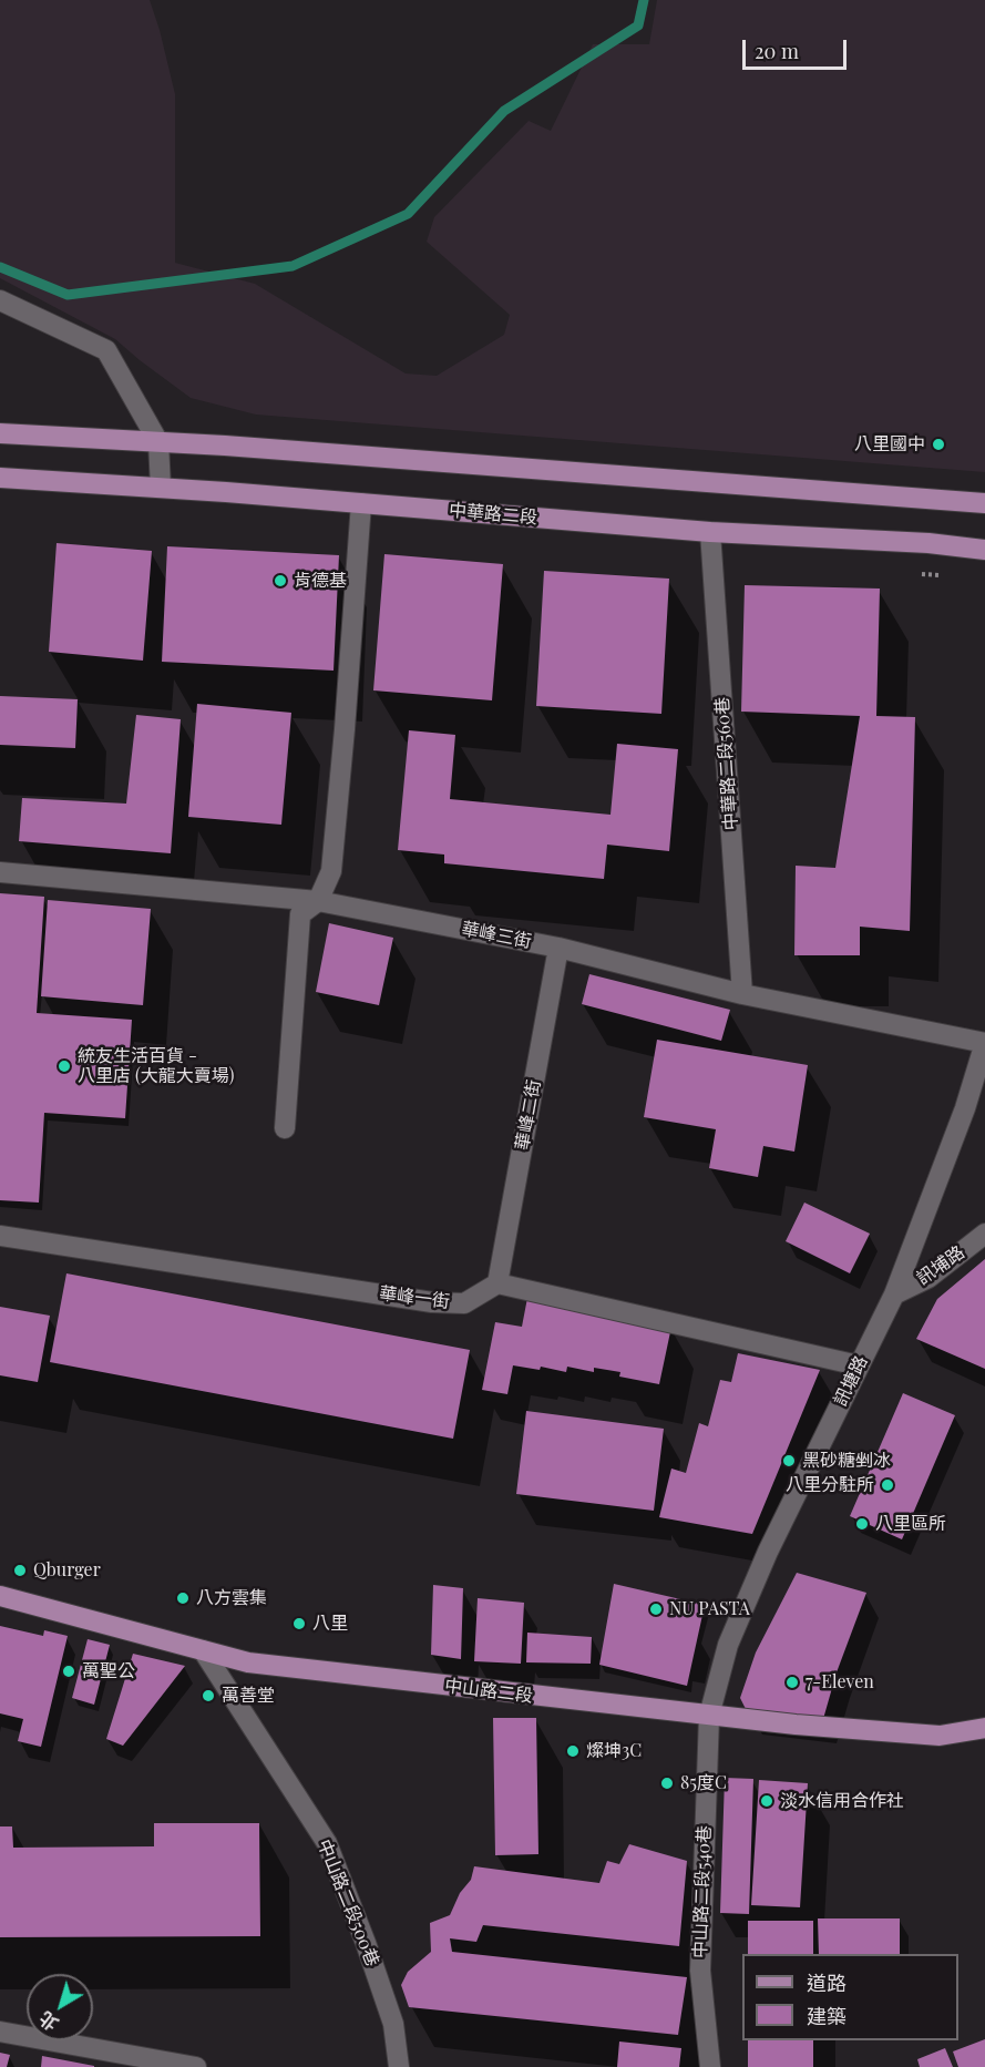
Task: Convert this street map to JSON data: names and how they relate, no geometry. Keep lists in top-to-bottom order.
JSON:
{
  "streets": {
    "main road": ["中華路二段", "中山路二段"],
    "street": [
      "中華路二段560巷",
      "華峰三街",
      "華峰二街",
      "訊埔路",
      "華峰一街",
      "訊塘路",
      "中山路二段540巷",
      "中山路二段500巷"
    ]
  },
  "crossings": [
    ["中華路二段", "中華路二段560巷"],
    ["中華路二段560巷", "華峰三街"],
    ["華峰三街", "華峰二街"],
    ["華峰三街", "訊塘路"],
    ["華峰二街", "華峰一街"],
    ["訊埔路", "訊塘路"],
    ["訊塘路", "中山路二段"],
    ["訊塘路", "中山路二段540巷"],
    ["中山路二段", "中山路二段540巷"],
    ["中山路二段", "中山路二段500巷"]
  ],
  "places": [
    "八里國中",
    "肯德基",
    "統友生活百貨 - 八里店 (大龍大賣場)",
    "黑砂糖剉冰",
    "八里分駐所",
    "八里區所",
    "Qburger",
    "八方雲集",
    "NU PASTA",
    "八里",
    "萬聖公",
    "7-Eleven",
    "萬善堂",
    "燦坤3C",
    "85度C",
    "淡水信用合作社"
  ],
  "legend": ["道路", "建築"],
  "scale_bar": "20 m",
  "north": "bottom left"
}
